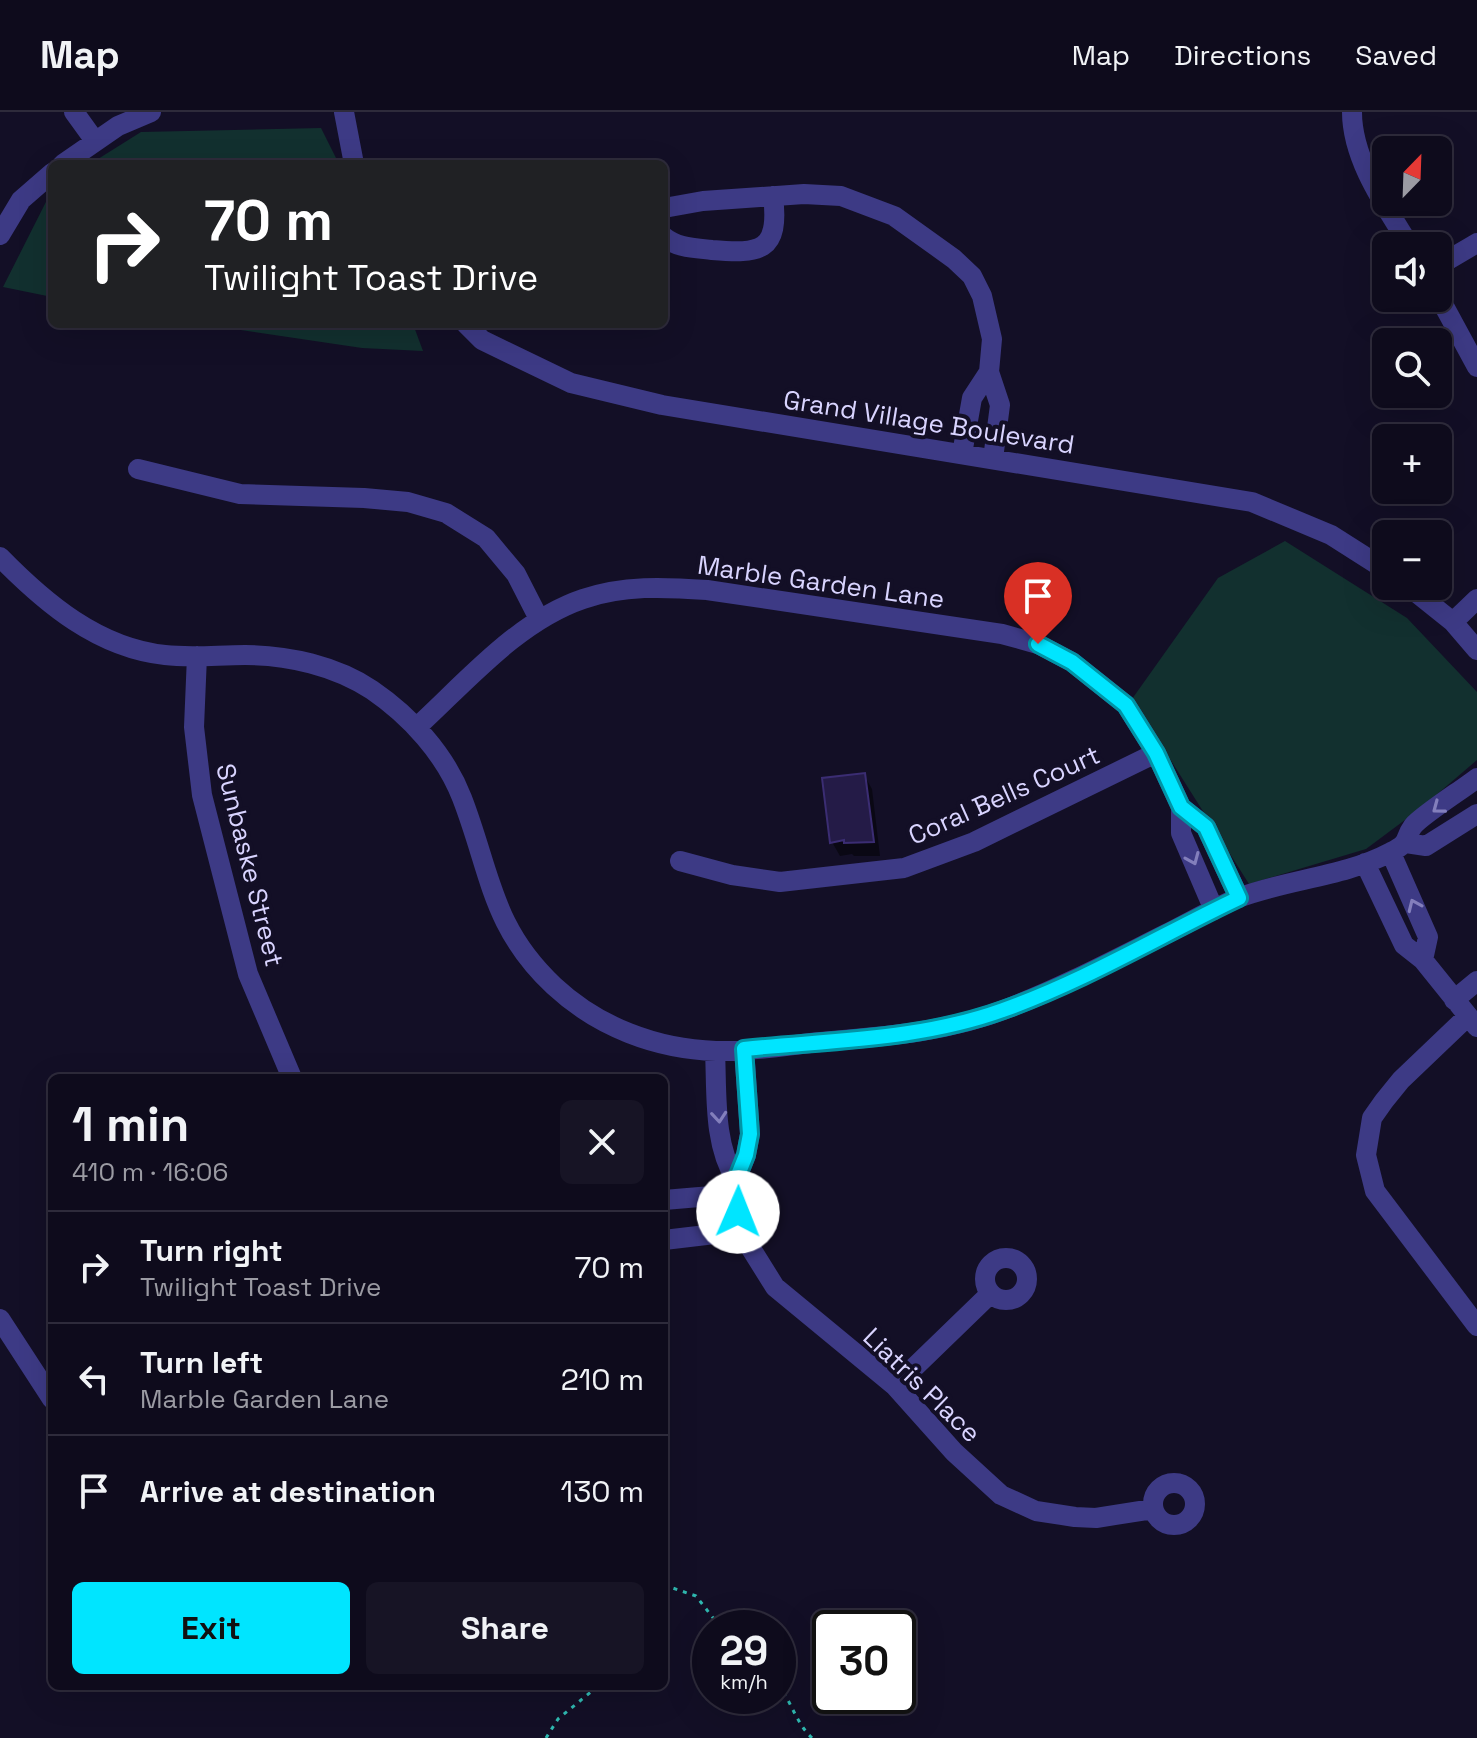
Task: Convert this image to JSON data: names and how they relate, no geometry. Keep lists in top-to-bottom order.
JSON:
{
  "streets": {
    "street": [
      "Grand Village Boulevard",
      "Marble Garden Lane",
      "Coral Bells Court",
      "Sunbaske Street",
      "Liatris Place"
    ]
  },
  "crossings": [
    ["Marble Garden Lane", "Coral Bells Court"]
  ],
  "north": "top right",
  "page": {
    "header": "Map",
    "nav": ["Map", "Directions", "Saved"],
    "map_buttons": ["+", "−"],
    "turn": ["70 m", "Twilight Toast Drive"],
    "heading": ["1 min", "410 m · 16:06"],
    "list": [
      {
        "name": "Turn right",
        "note": "Twilight Toast Drive",
        "value": "70 m"
      },
      {
        "name": "Turn left",
        "note": "Marble Garden Lane",
        "value": "210 m"
      },
      {
        "name": "Arrive at destination",
        "value": "130 m"
      }
    ],
    "buttons": ["Exit", "Share"],
    "speed": "29 km/h",
    "limit": "30"
  }
}
